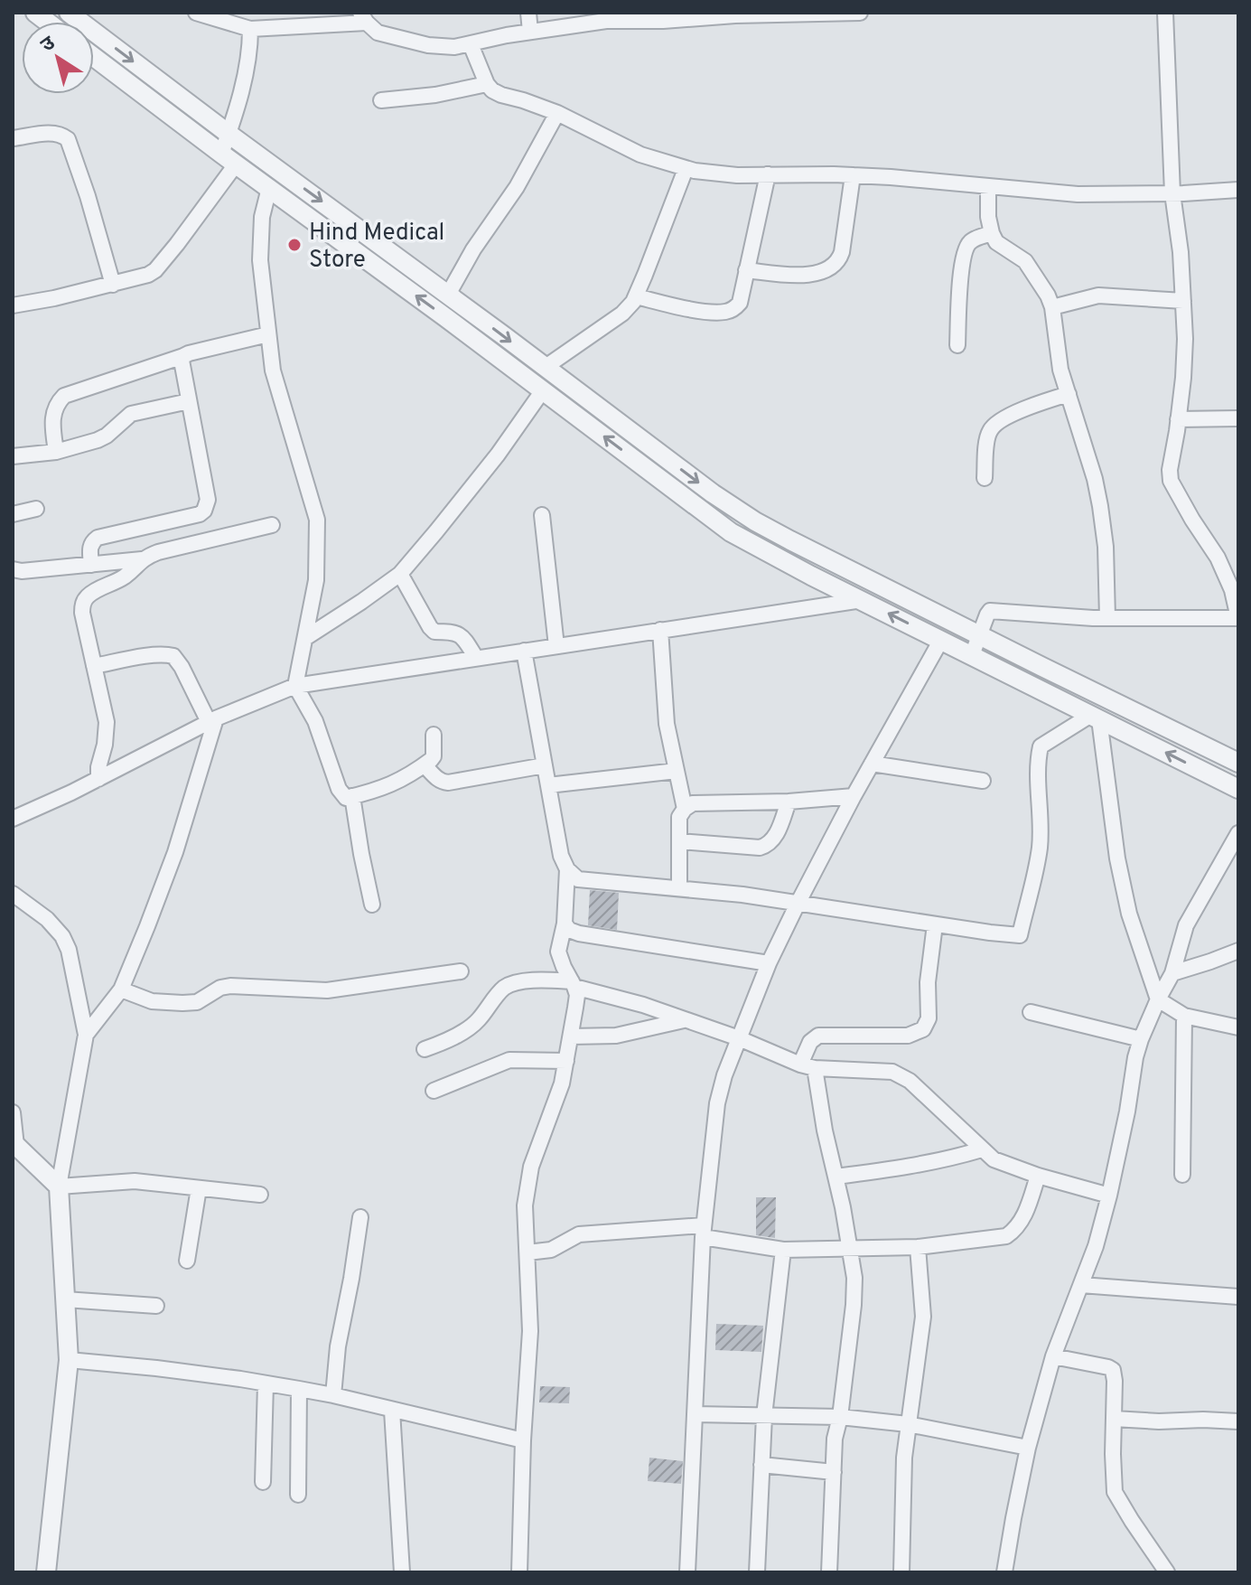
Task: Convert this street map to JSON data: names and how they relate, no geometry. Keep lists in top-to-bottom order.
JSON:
{
  "places": ["Hind Medical Store"],
  "north": "top left"
}
